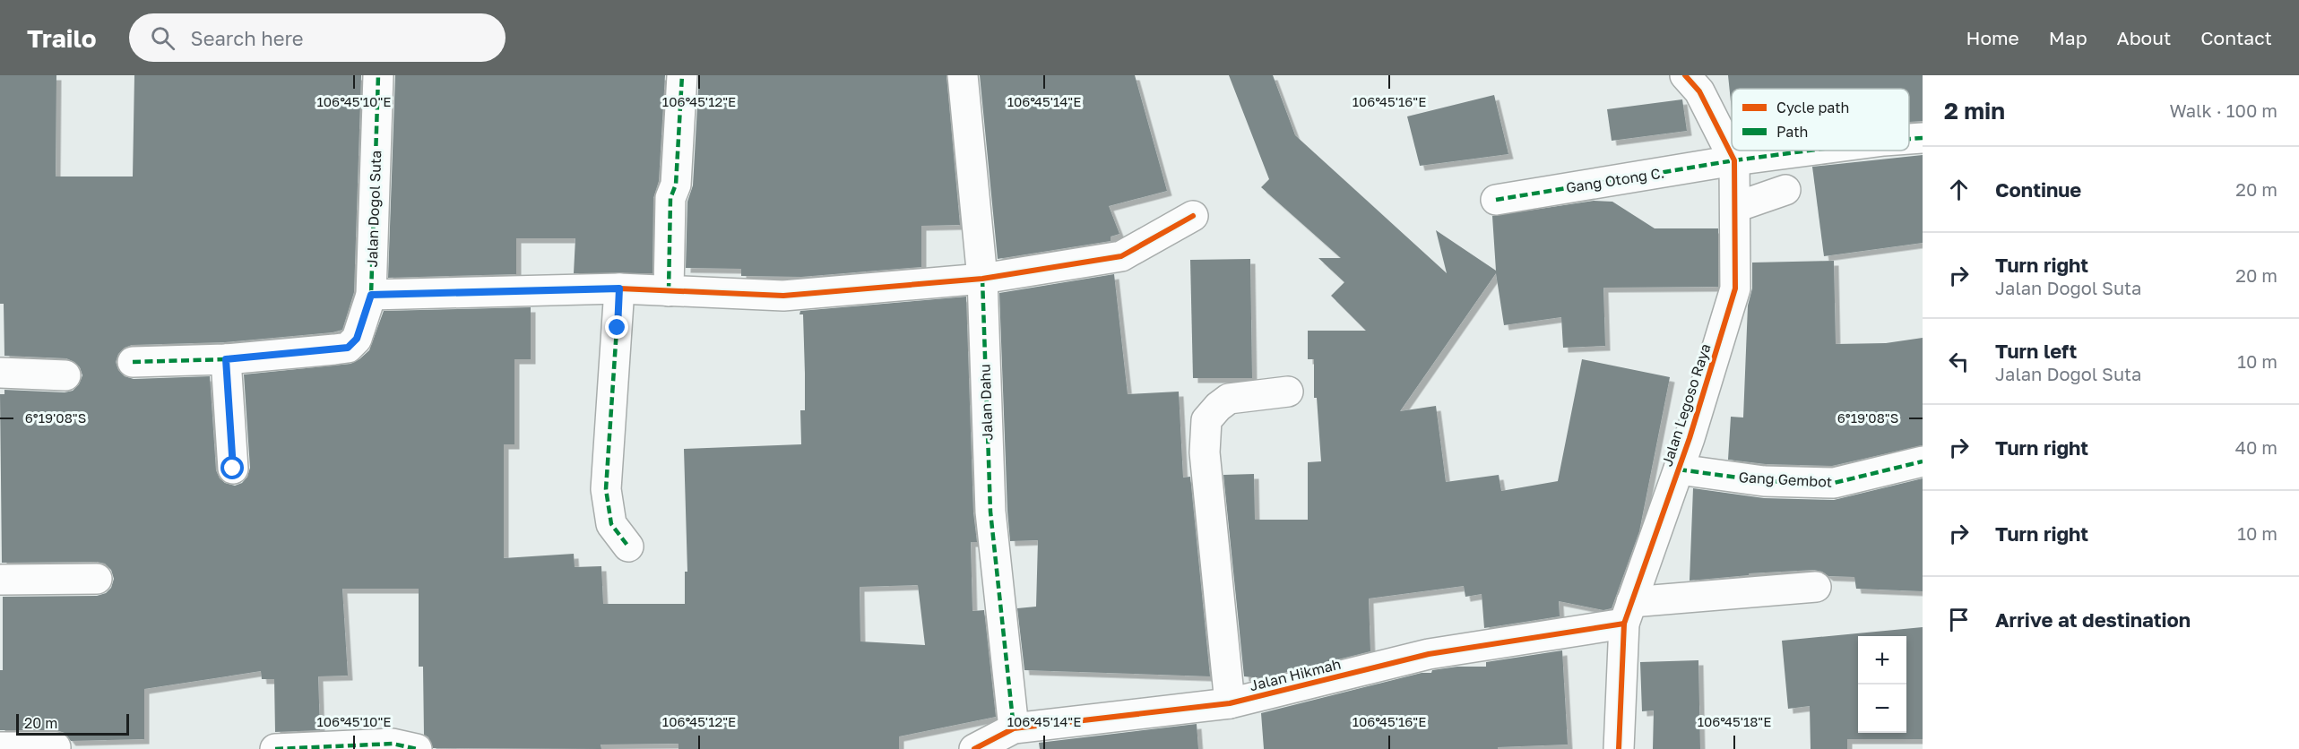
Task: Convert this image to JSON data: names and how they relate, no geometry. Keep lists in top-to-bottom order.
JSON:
{
  "streets": {
    "street": [
      "Gang Otong C.",
      "Jalan Dogol Suta",
      "Jalan Dahu",
      "Jalan Legoso Raya",
      "Gang Gembot",
      "Jalan Hikmah"
    ]
  },
  "crossings": [
    ["Gang Otong C.", "Jalan Legoso Raya"],
    ["Jalan Dahu", "Jalan Hikmah"],
    ["Jalan Legoso Raya", "Gang Gembot"],
    ["Jalan Legoso Raya", "Jalan Hikmah"]
  ],
  "legend": ["Cycle path", "Path"],
  "scale_bar": "20 m",
  "page": {
    "header": "Trailo",
    "search": "Search here",
    "nav": [
      "Home",
      "Map",
      "About",
      "Contact"
    ],
    "heading": ["2 min", "Walk · 100 m"],
    "list": [
      ["Continue", "20 m"],
      ["Turn right", "Jalan Dogol Suta", "20 m"],
      ["Turn left", "Jalan Dogol Suta", "10 m"],
      ["Turn right", "40 m"],
      ["Turn right", "10 m"],
      "Arrive at destination"
    ],
    "map_buttons": ["+", "−"],
    "scale": "20 m"
  },
  "coordinates": [
    "106°45'10\"E",
    "106°45'12\"E",
    "106°45'14\"E",
    "106°45'16\"E",
    "6°19'08\"S",
    "106°45'18\"E"
  ]
}
